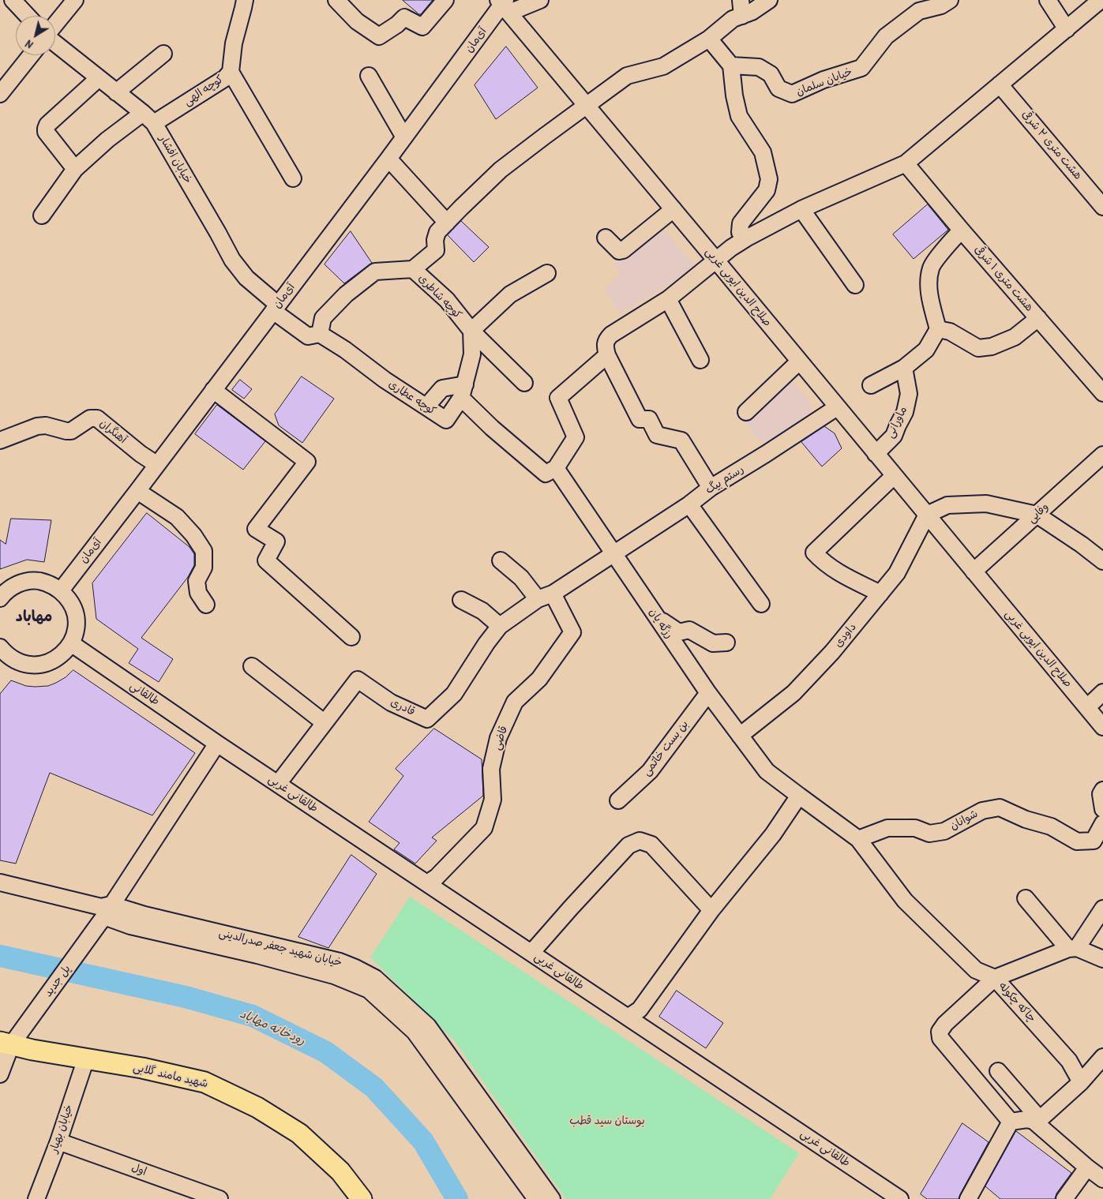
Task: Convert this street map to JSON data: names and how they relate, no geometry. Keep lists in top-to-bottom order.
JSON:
{
  "streets": {
    "main road": ["شهید مامند گلابی"],
    "street": [
      "آی‌مان",
      "خیابان سلمان",
      "کوچه الهی",
      "هشت متری ۲ شرقی",
      "خیابان افشار",
      "هشت متری ۱ شرقی",
      "صلاح الدین ایوبی غریی",
      "کوچه شاطری",
      "کوچه عطاری",
      "ماورانی",
      "آهنگران",
      "رستم بیگ",
      "وفایی",
      "رزگه یان",
      "داودی",
      "صلاح الدین ایوبی غربی",
      "طالقانی",
      "قادری",
      "قاضی",
      "بن بست خاتمی",
      "طالقانی غربی",
      "شوانان",
      "خیابان شهید جعفر صدرالدینی",
      "پل جدید",
      "چاکه چکوله",
      "خیابان بهیار",
      "اول"
    ]
  },
  "crossings": [
    ["آی‌مان", "خیابان افشار"],
    ["آی‌مان", "صلاح الدین ایوبی غریی"],
    ["آی‌مان", "کوچه عطاری"],
    ["آی‌مان", "آهنگران"],
    ["کوچه الهی", "خیابان افشار"],
    ["خیابان افشار", "کوچه عطاری"],
    ["صلاح الدین ایوبی غریی", "ماورانی"],
    ["صلاح الدین ایوبی غریی", "رستم بیگ"],
    ["صلاح الدین ایوبی غریی", "وفایی"],
    ["صلاح الدین ایوبی غریی", "داودی"],
    ["صلاح الدین ایوبی غریی", "صلاح الدین ایوبی غربی"],
    ["کوچه شاطری", "کوچه عطاری"],
    ["رستم بیگ", "رزگه یان"],
    ["رستم بیگ", "قادری"],
    ["رستم بیگ", "قاضی"],
    ["وفایی", "صلاح الدین ایوبی غربی"],
    ["رزگه یان", "داودی"],
    ["رزگه یان", "بن بست خاتمی"],
    ["رزگه یان", "شوانان"],
    ["رزگه یان", "چاکه چکوله"],
    ["طالقانی", "طالقانی غربی"],
    ["طالقانی", "پل جدید"],
    ["قادری", "قاضی"],
    ["قادری", "طالقانی غربی"],
    ["قاضی", "طالقانی غربی"],
    ["طالقانی غربی", "پل جدید"],
    ["خیابان شهید جعفر صدرالدینی", "پل جدید"],
    ["پل جدید", "شهید مامند گلابی"],
    ["شهید مامند گلابی", "خیابان بهیار"],
    ["خیابان بهیار", "اول"]
  ],
  "districts": ["مهاباد"],
  "water": ["رودخانه مهاباد"],
  "parks": ["بوستان سید قطب"],
  "north": "bottom left"
}
